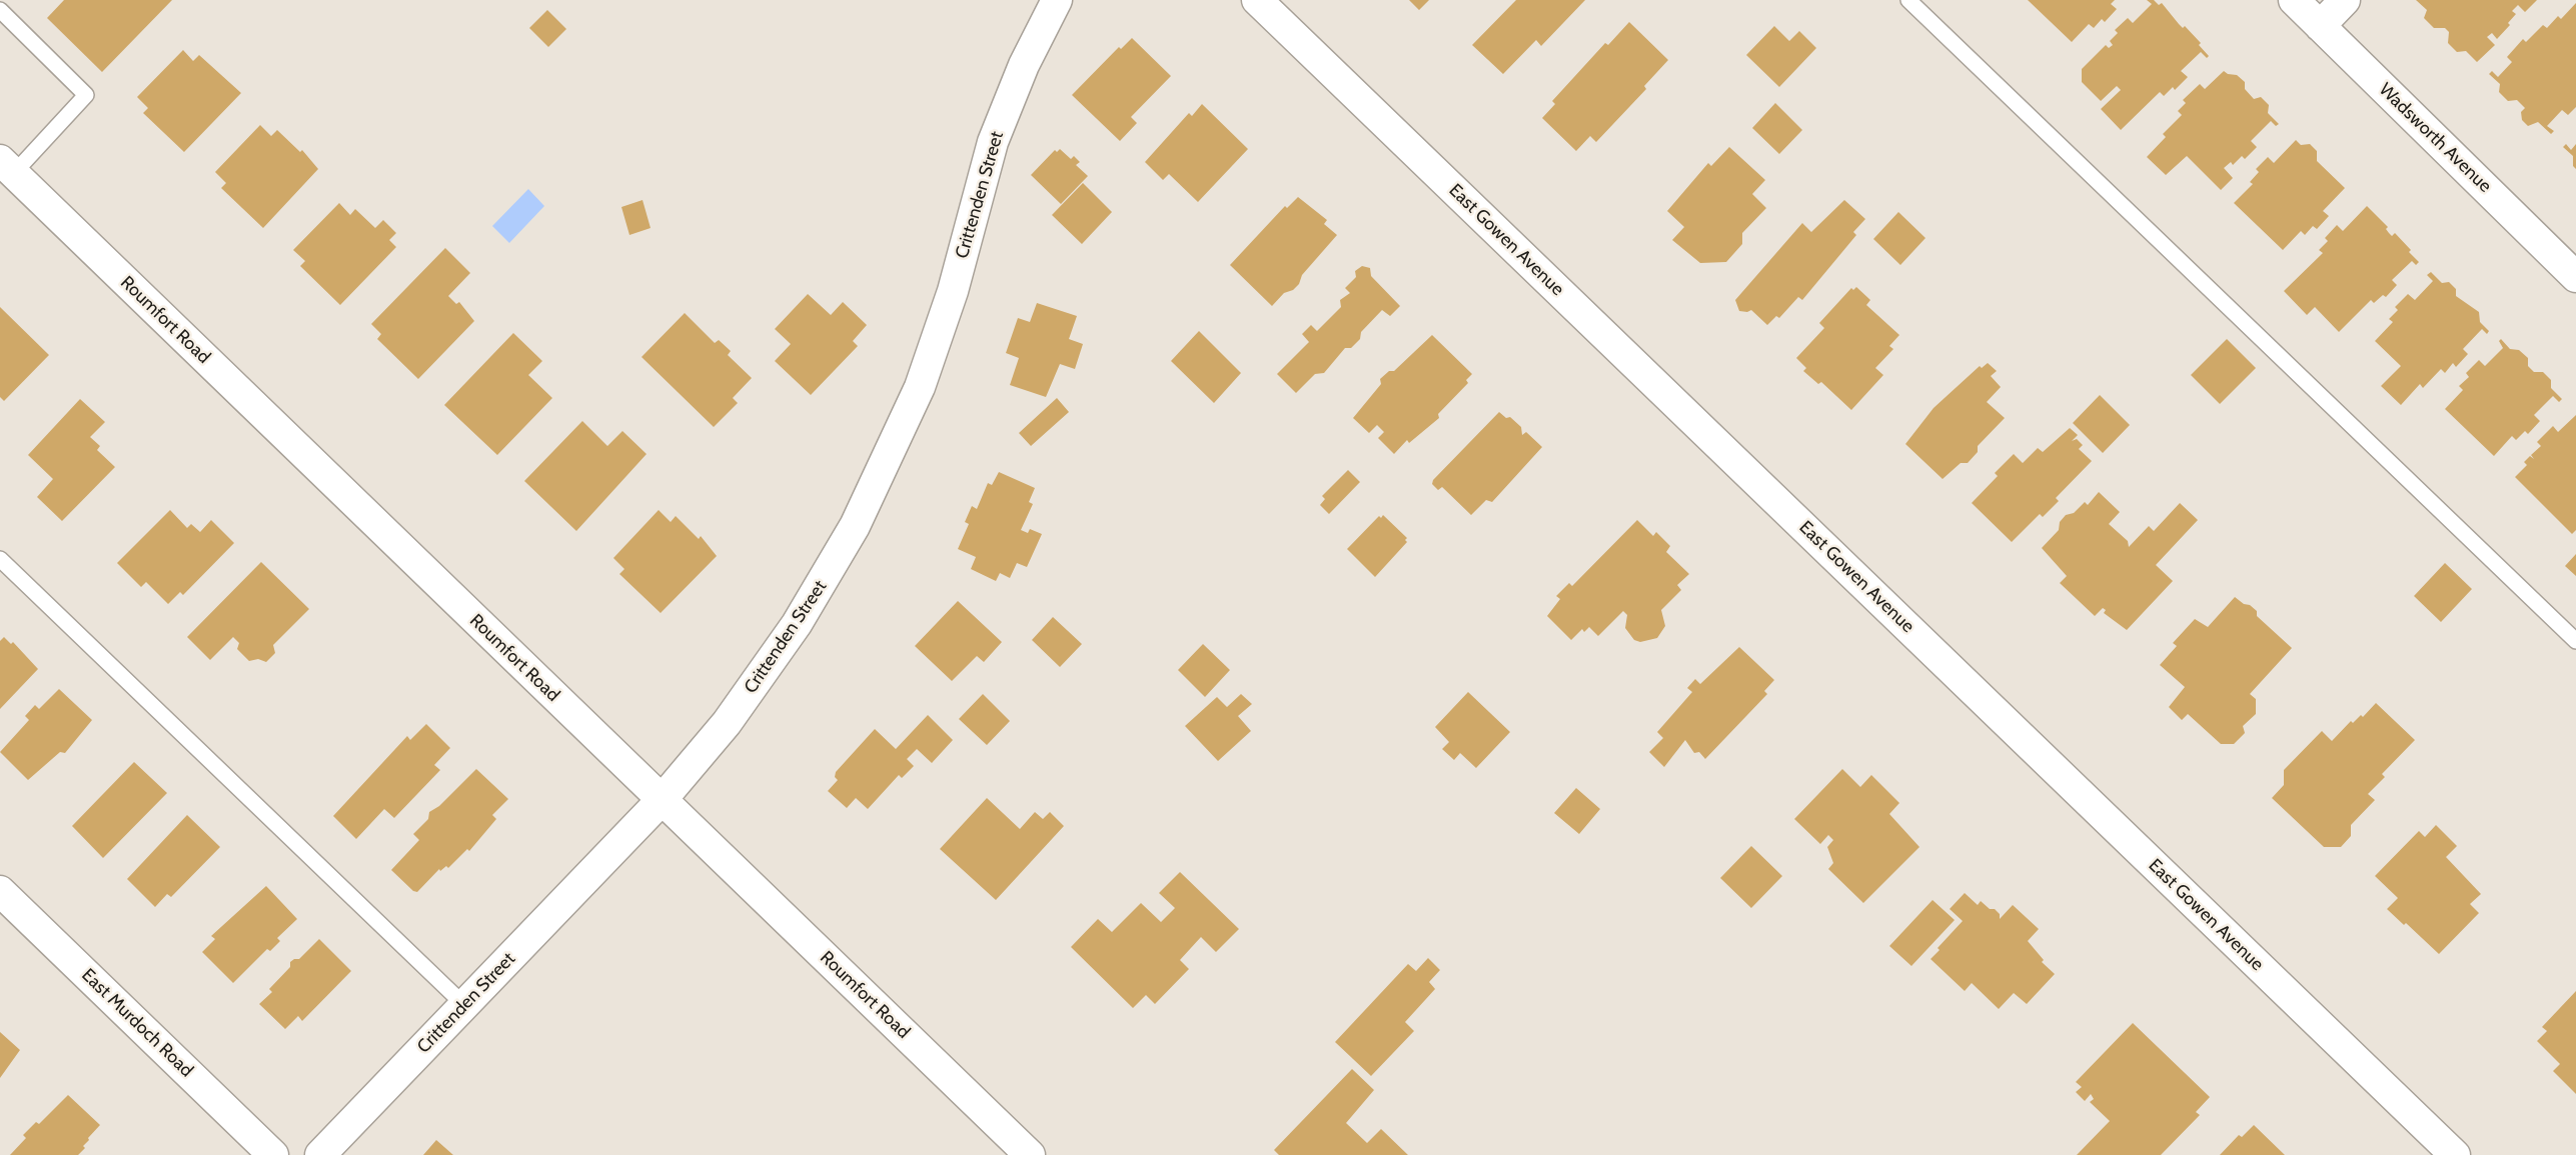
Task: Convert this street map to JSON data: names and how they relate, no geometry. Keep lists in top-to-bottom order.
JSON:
{
  "streets": {
    "street": [
      "Wadsworth Avenue",
      "Crittenden Street",
      "East Gowen Avenue",
      "Roumfort Road",
      "East Murdoch Road"
    ]
  },
  "crossings": [
    ["Crittenden Street", "Roumfort Road"]
  ]
}
